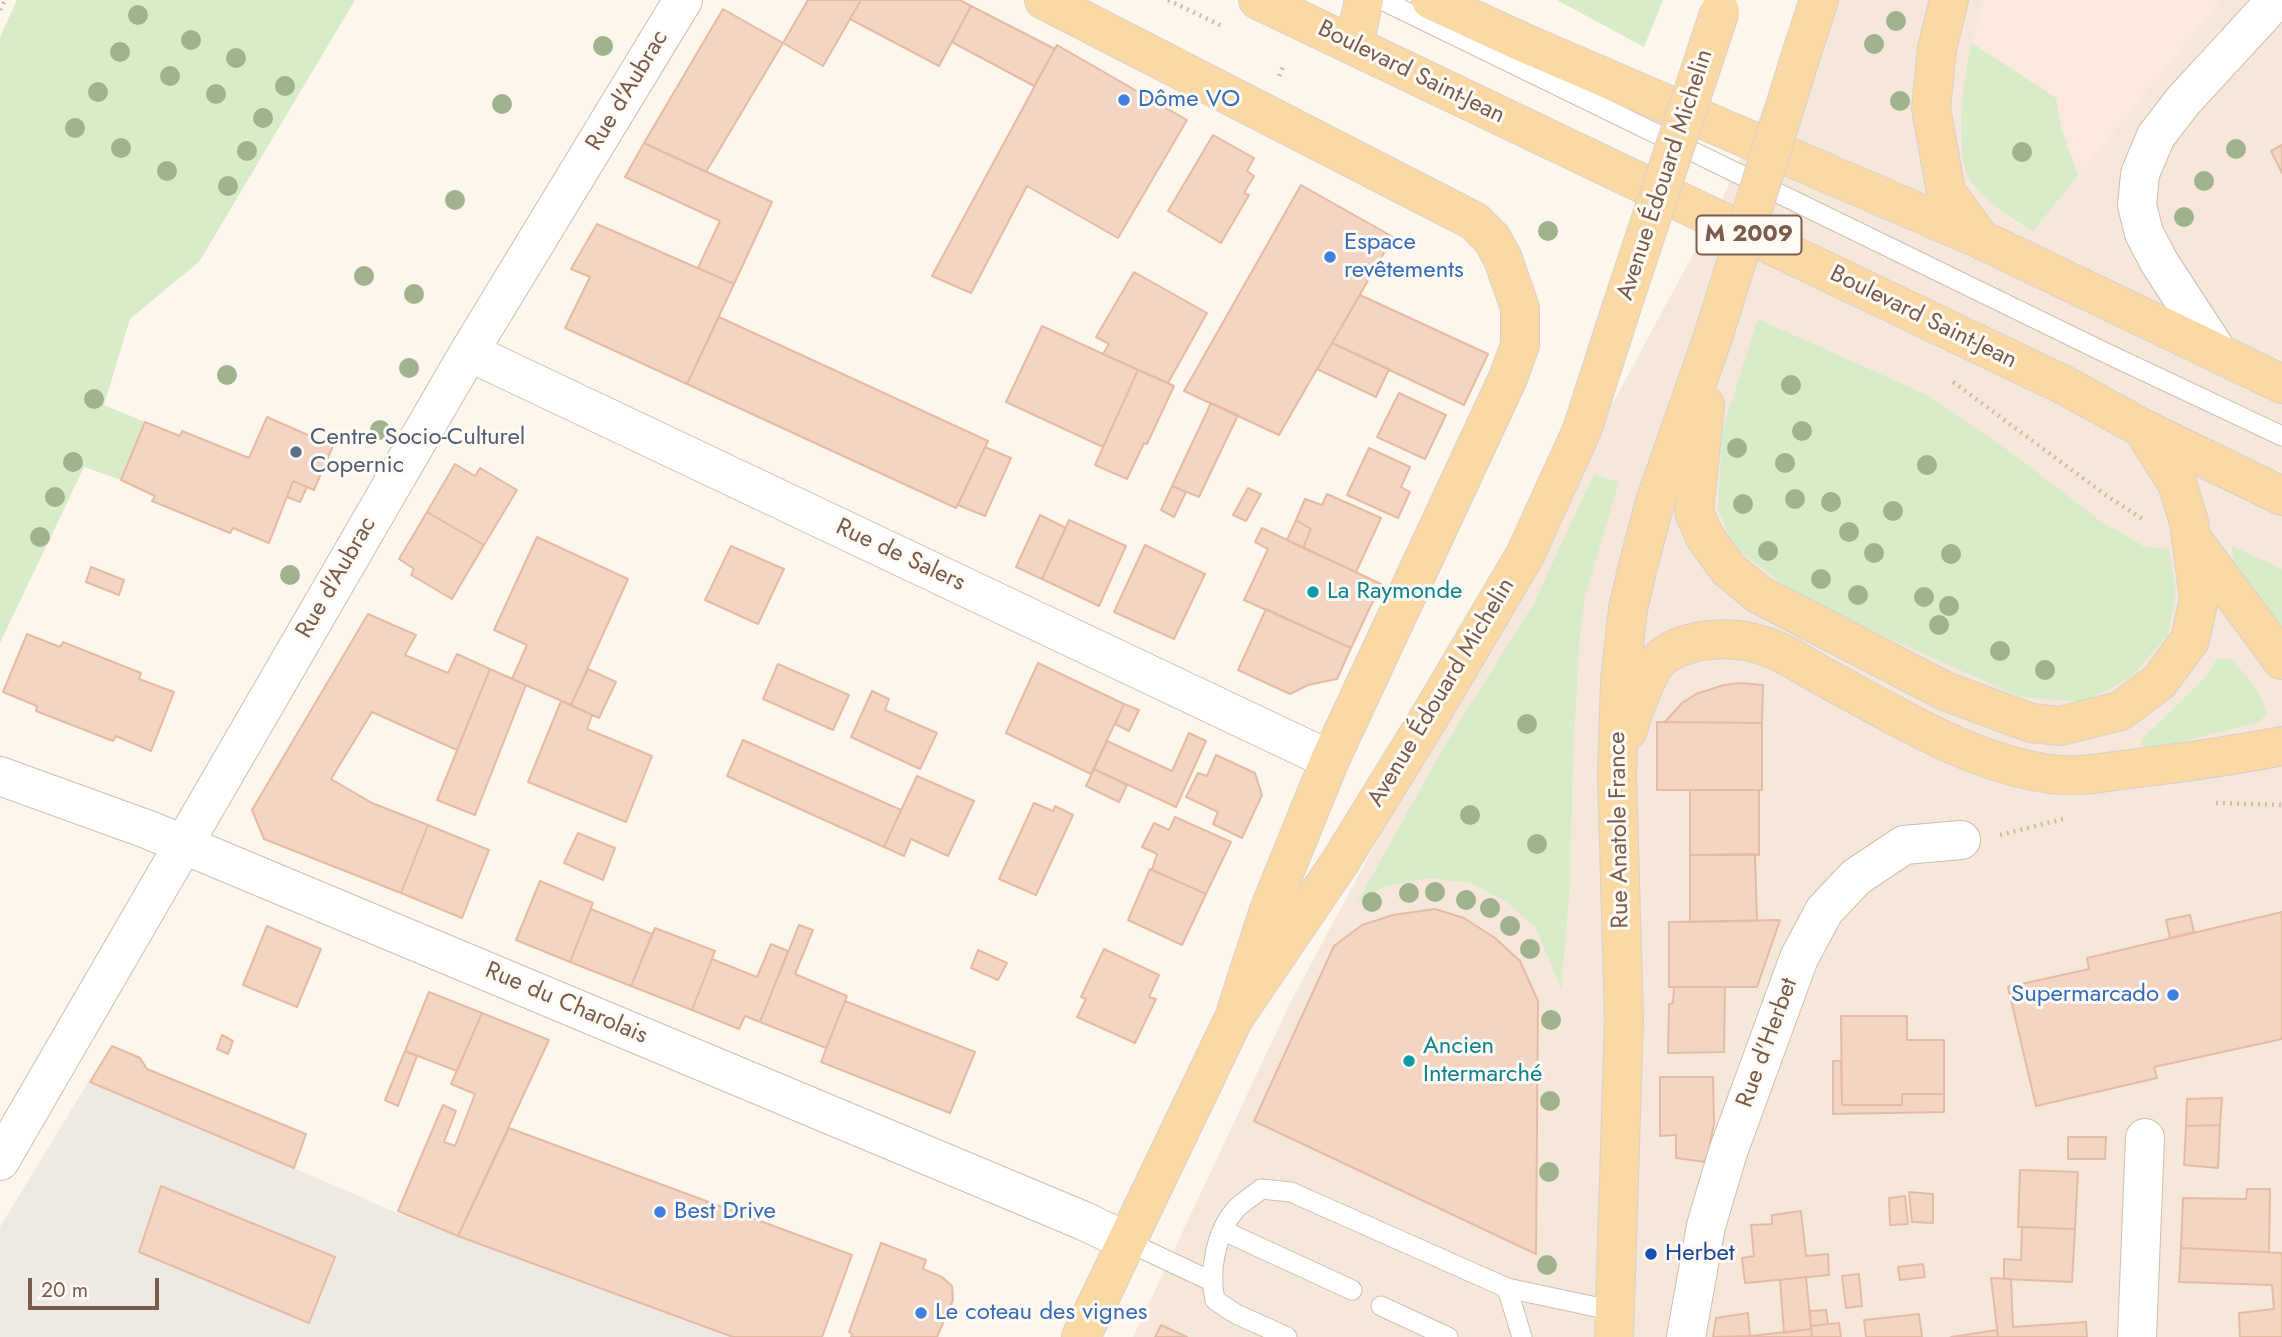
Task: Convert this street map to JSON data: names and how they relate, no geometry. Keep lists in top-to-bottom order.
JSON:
{
  "streets": {
    "main road": [
      "Boulevard Saint-Jean",
      "Avenue Édouard Michelin",
      "M 2009",
      "Rue Anatole France"
    ],
    "street": [
      "Rue d'Aubrac",
      "Rue de Salers",
      "Rue du Charolais",
      "Rue d'Herbet"
    ]
  },
  "crossings": [
    ["Rue d'Aubrac", "Rue de Salers"],
    ["Rue d'Aubrac", "Rue du Charolais"],
    ["Avenue Édouard Michelin", "Rue du Charolais"]
  ],
  "places": [
    "Dôme VO",
    "Espace revêtements",
    "Centre Socio-Culturel Copernic",
    "La Raymonde",
    "Supermarcado",
    "Ancien Intermarché",
    "Best Drive",
    "Herbet",
    "Le coteau des vignes"
  ],
  "scale_bar": "20 m"
}
